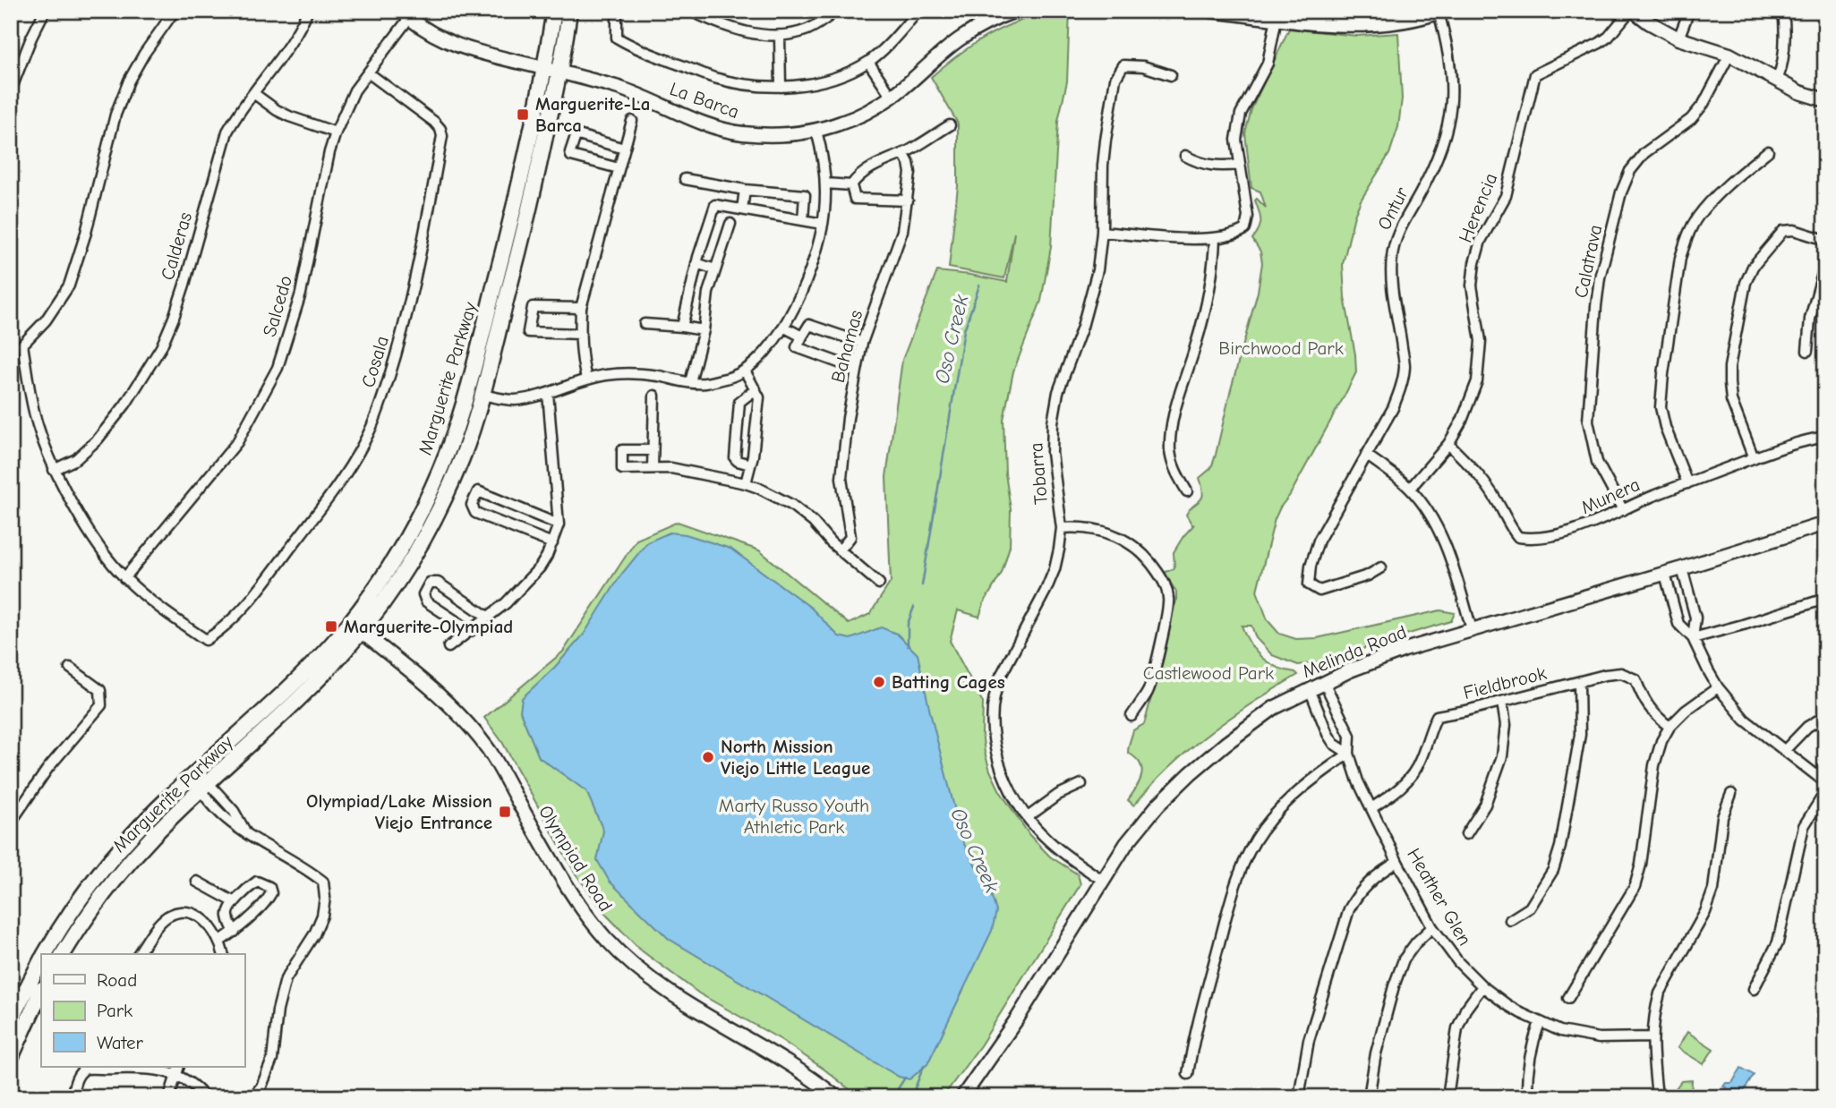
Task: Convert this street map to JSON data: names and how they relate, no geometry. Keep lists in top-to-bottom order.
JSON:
{
  "streets": {
    "main road": [
      "La Barca",
      "Marguerite Parkway",
      "Melinda Road",
      "Olympiad Road"
    ],
    "street": [
      "Herencia",
      "Ontur",
      "Calderas",
      "Calatrava",
      "Salcedo",
      "Bahamas",
      "Cosala",
      "Tobarra",
      "Munera",
      "Fieldbrook",
      "Heather Glen"
    ]
  },
  "crossings": [
    ["La Barca", "Salcedo"],
    ["La Barca", "Marguerite Parkway"],
    ["Herencia", "Munera"],
    ["Calatrava", "Munera"],
    ["Salcedo", "Cosala"],
    ["Marguerite Parkway", "Olympiad Road"],
    ["Tobarra", "Melinda Road"],
    ["Melinda Road", "Heather Glen"],
    ["Fieldbrook", "Heather Glen"]
  ],
  "water": ["Oso Creek"],
  "parks": ["Birchwood Park", "Castlewood Park", "Marty Russo Youth Athletic Park"],
  "places": {
    "transit": ["Marguerite-La Barca", "Marguerite-Olympiad", "Olympiad/Lake Mission Viejo Entrance"],
    "other": ["Batting Cages", "North Mission Viejo Little League"]
  },
  "legend": ["Road", "Park", "Water"]
}
